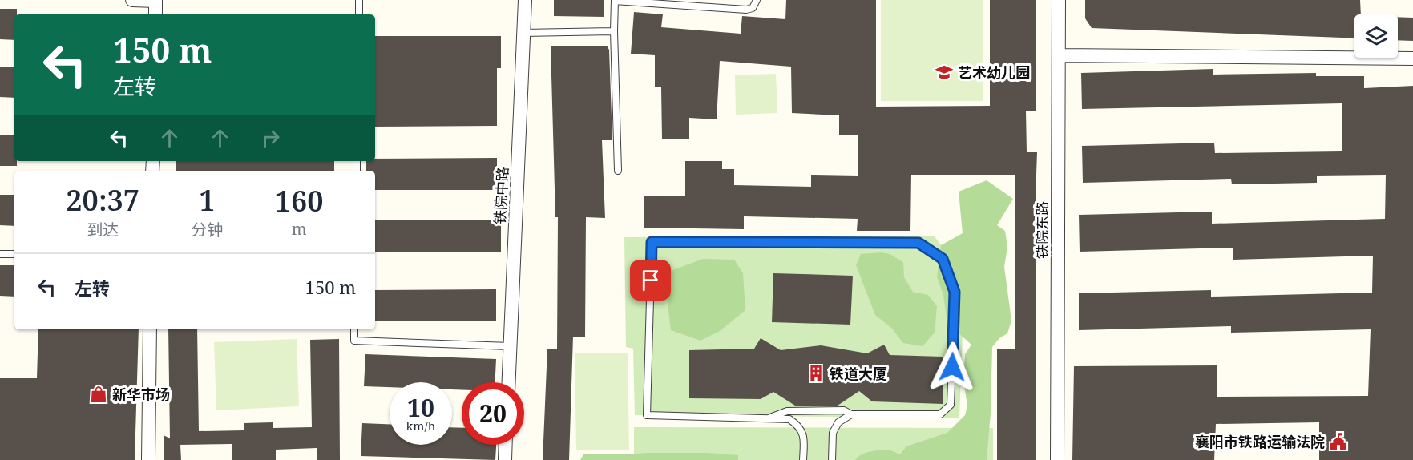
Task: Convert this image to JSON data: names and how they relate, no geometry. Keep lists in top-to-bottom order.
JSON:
{
  "streets": {
    "street": ["铁院中路", "铁院东路"]
  },
  "places": {
    "school or university": ["艺术幼儿园"],
    "building": ["铁道大厦"],
    "shop": ["新华市场"],
    "public building": ["襄阳市铁路运输法院"]
  },
  "page": {
    "turn": ["150 m", "左转"],
    "eta": [
      "20:37",
      "到达",
      "1",
      "分钟",
      "160",
      "m"
    ],
    "list": [
      {
        "name": "左转",
        "value": "150 m"
      }
    ],
    "speed": "10 km/h",
    "limit": "20"
  }
}
